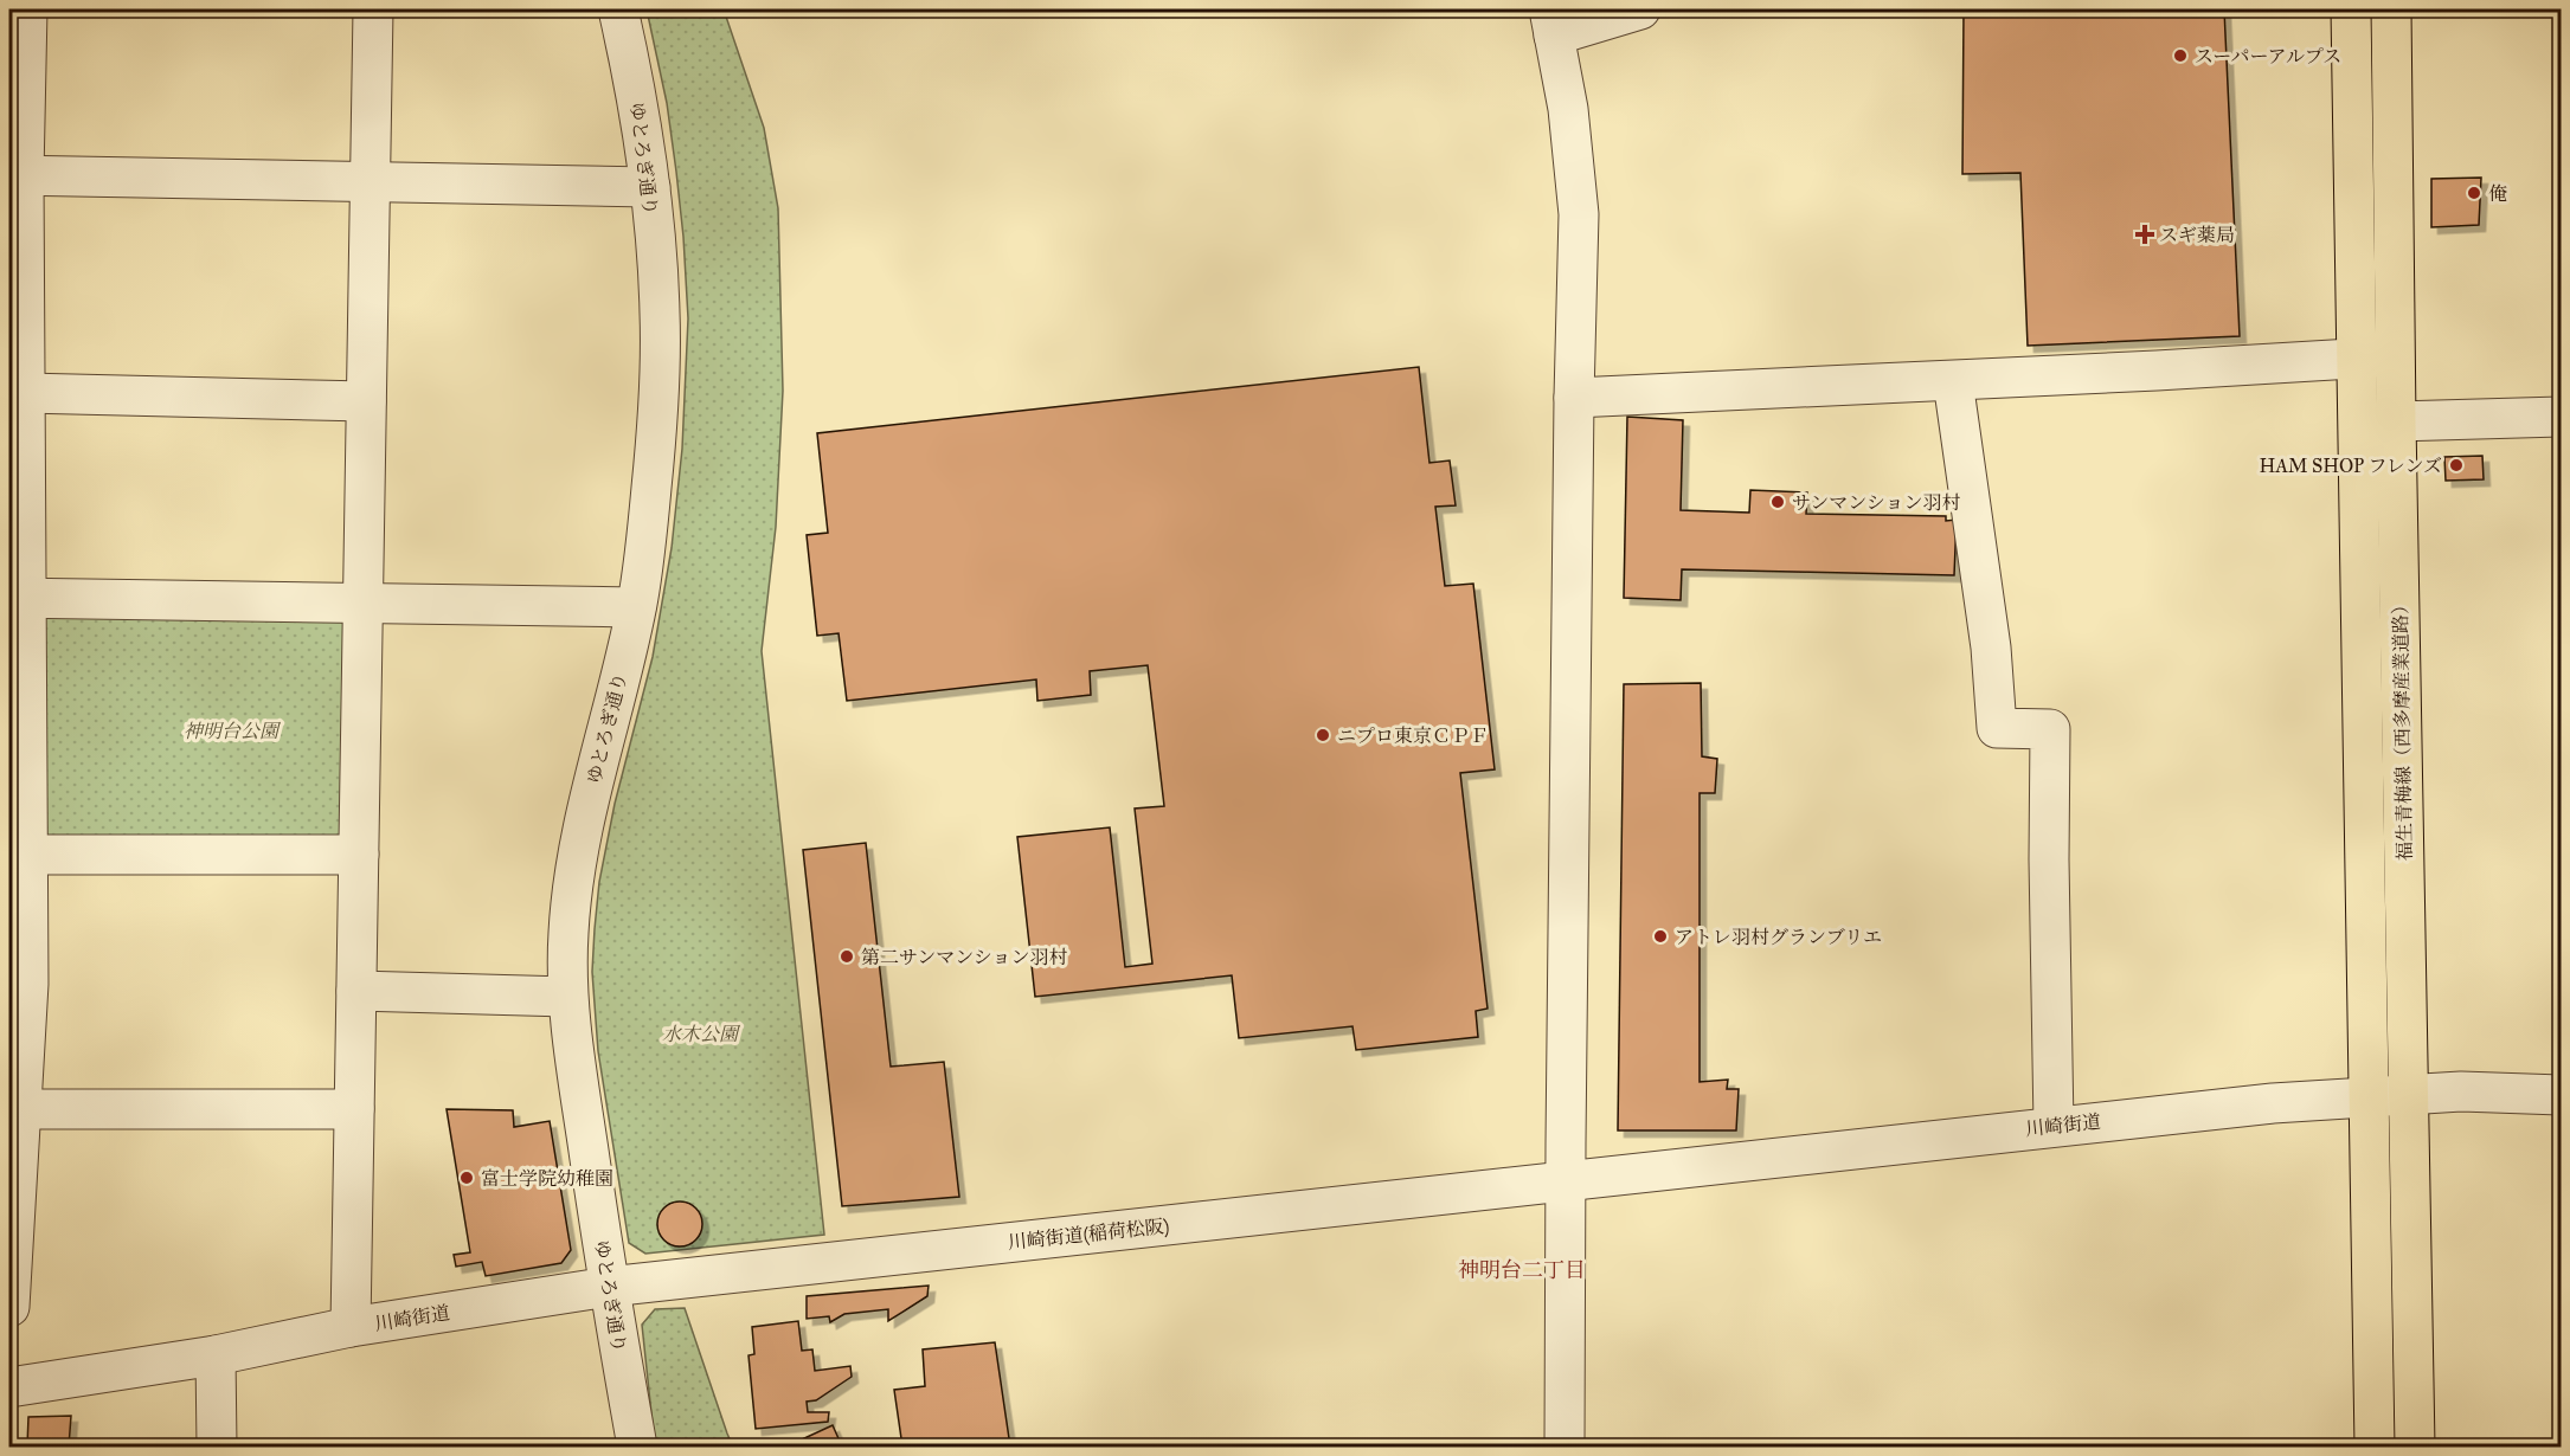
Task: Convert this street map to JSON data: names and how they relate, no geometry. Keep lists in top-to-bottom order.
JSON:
{
  "streets": {
    "main road": ["福生青梅線（西多摩産業道路）"],
    "street": ["ゆとろぎ通り", "川崎街道", "川崎街道(稲荷松阪)"]
  },
  "crossings": [
    ["ゆとろぎ通り", "川崎街道"],
    ["ゆとろぎ通り", "川崎街道(稲荷松阪)"],
    ["福生青梅線（西多摩産業道路）", "川崎街道"],
    ["川崎街道", "川崎街道(稲荷松阪)"]
  ],
  "districts": ["神明台二丁目"],
  "parks": ["神明台公園", "水木公園"],
  "places": {
    "other": [
      "スーパーアルプス",
      "俺",
      "HAM SHOP フレンズ",
      "サンマンション羽村",
      "ニプロ東京ＣＰＦ",
      "アトレ羽村グランブリエ",
      "第二サンマンション羽村",
      "富士学院幼稚園"
    ],
    "health": ["スギ薬局"]
  }
}
